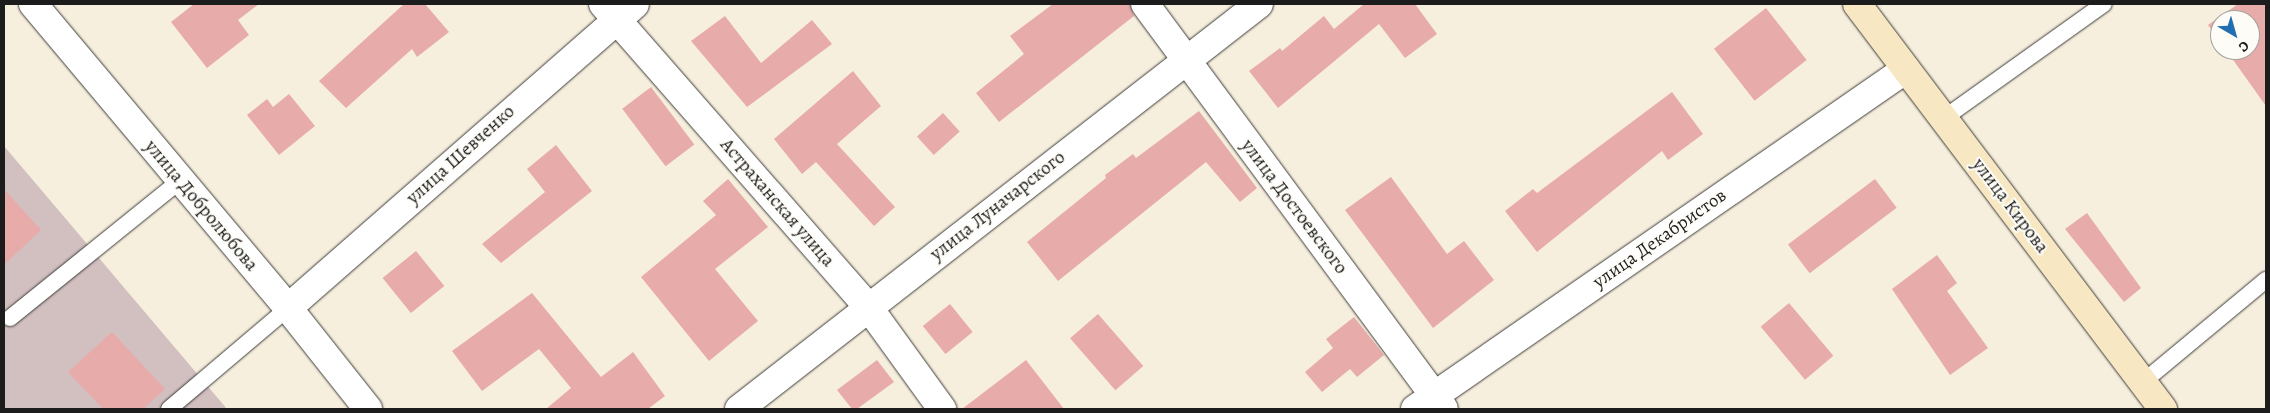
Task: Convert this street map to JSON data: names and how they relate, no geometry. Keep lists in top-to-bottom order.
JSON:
{
  "streets": {
    "main road": ["улица Кирова"],
    "street": [
      "улица Шевченко",
      "Астраханская улица",
      "улица Добролюбова",
      "улица Луначарского",
      "улица Достоевского",
      "улица Декабристов"
    ]
  },
  "crossings": [
    ["улица Шевченко", "Астраханская улица"],
    ["улица Шевченко", "улица Добролюбова"],
    ["Астраханская улица", "улица Луначарского"],
    ["улица Луначарского", "улица Достоевского"],
    ["улица Кирова", "улица Декабристов"],
    ["улица Достоевского", "улица Декабристов"]
  ],
  "north": "bottom right"
}
